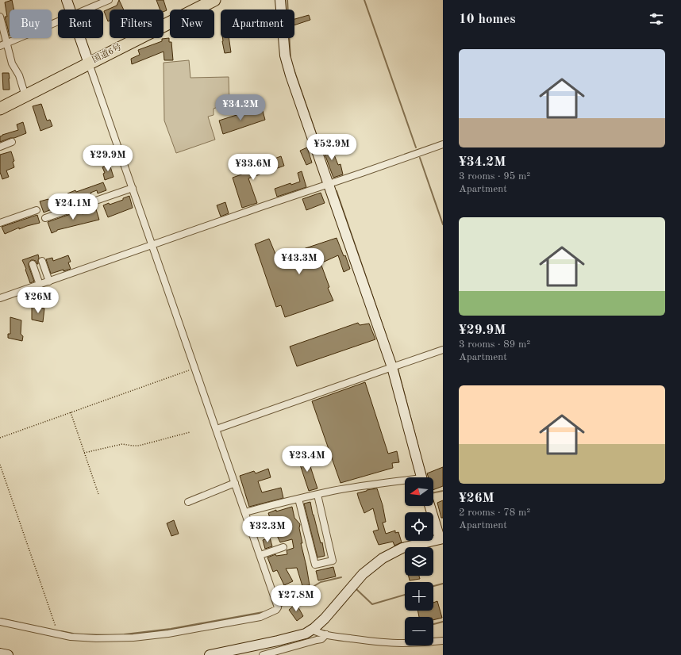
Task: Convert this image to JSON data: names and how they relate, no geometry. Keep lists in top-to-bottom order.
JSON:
{
  "streets": {
    "highway": ["国道6号"]
  },
  "north": "left",
  "page": {
    "heading": "10 homes",
    "chip": [
      "Buy",
      "Rent",
      "Filters",
      "New",
      "Apartment"
    ],
    "list": [
      {
        "name": "¥34.2M",
        "note": "3 rooms · 95 m² · Apartment"
      },
      {
        "name": "¥29.9M",
        "note": "3 rooms · 89 m² · Apartment"
      },
      {
        "name": "¥26M",
        "note": "2 rooms · 78 m² · Apartment"
      }
    ],
    "price": [
      "¥34.2M",
      "¥52.9M",
      "¥29.9M",
      "¥33.6M",
      "¥24.1M",
      "¥43.3M",
      "¥26M",
      "¥23.4M",
      "¥32.3M",
      "¥27.8M"
    ],
    "map_buttons": ["+", "−"]
  }
}
